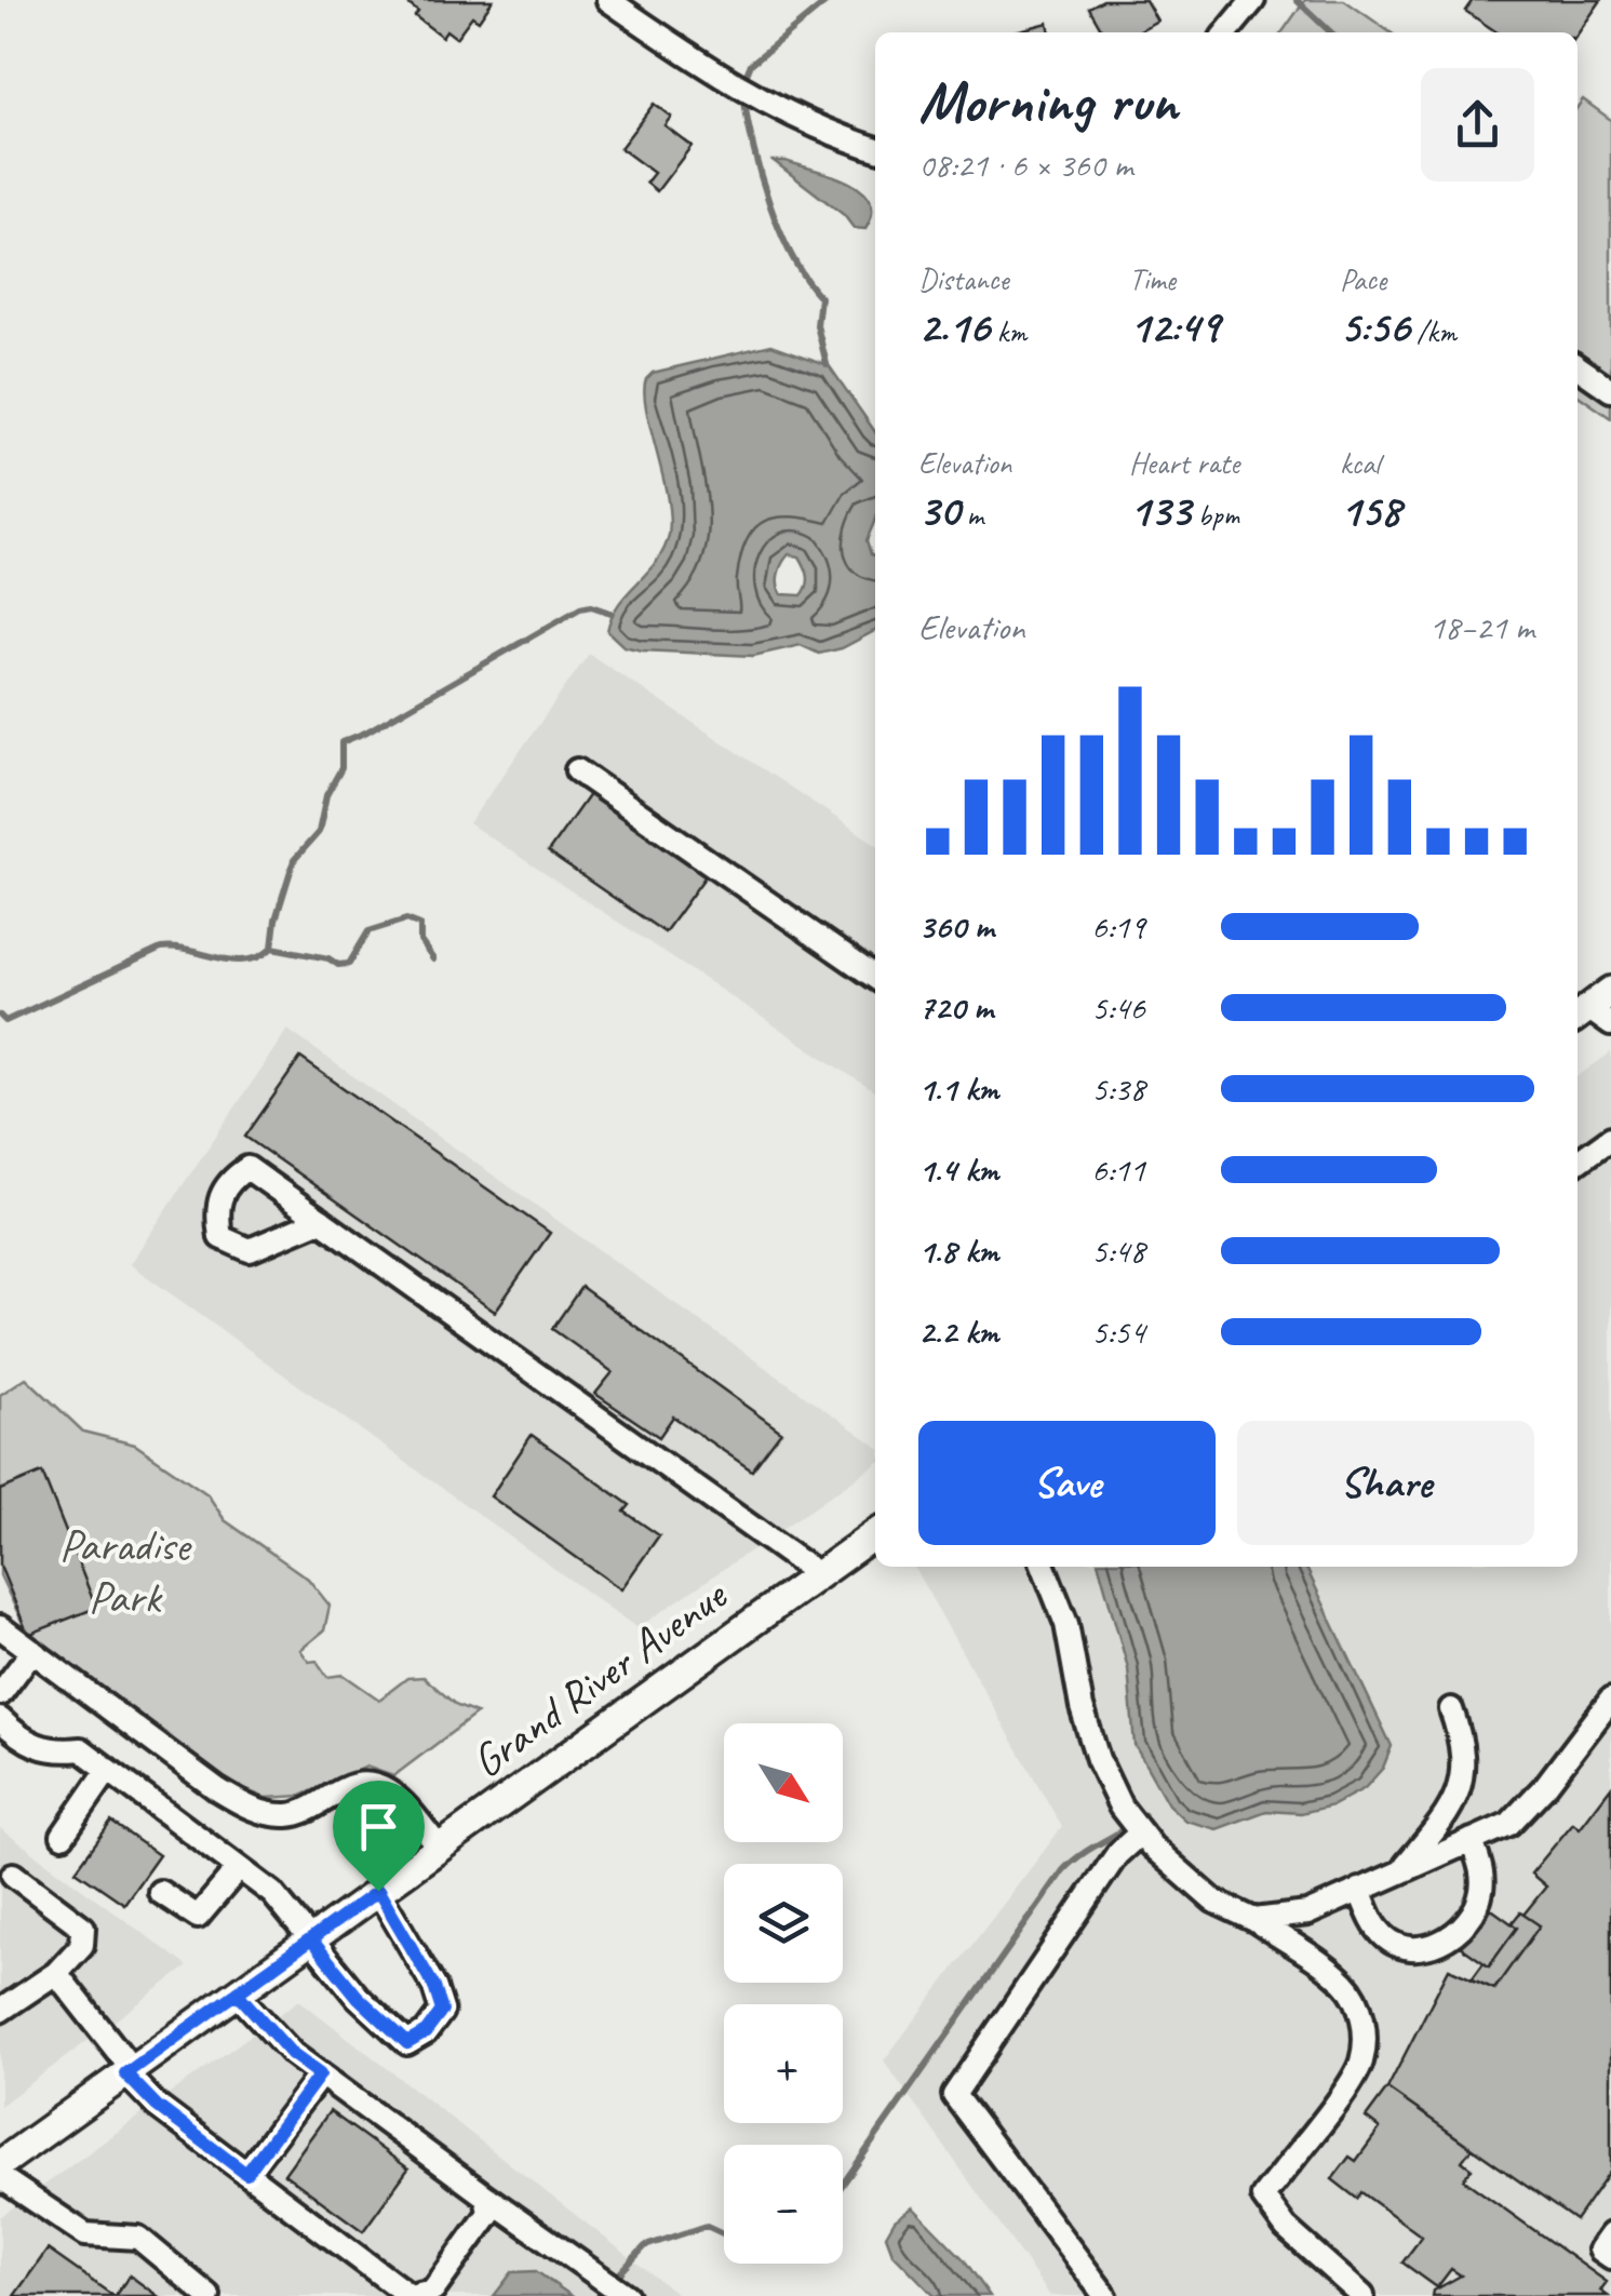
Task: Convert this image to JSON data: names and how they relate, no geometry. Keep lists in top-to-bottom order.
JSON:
{
  "streets": {
    "main road": ["Grand River Avenue"]
  },
  "parks": ["Paradise Park"],
  "north": "bottom right",
  "page": {
    "heading": ["Morning run", "08:21 · 6 × 360 m"],
    "stats": [
      ["Distance", "2.16 km"],
      ["Time", "12:49"],
      ["Pace", "5:56 /km"],
      ["Elevation", "30 m"],
      ["Heart rate", "133 bpm"],
      ["kcal", "158"]
    ],
    "chart": ["Elevation", "18–21 m"],
    "list": [
      {
        "name": "360 m",
        "note": "6:19"
      },
      {
        "name": "720 m",
        "note": "5:46"
      },
      {
        "name": "1.1 km",
        "note": "5:38"
      },
      {
        "name": "1.4 km",
        "note": "6:11"
      },
      {
        "name": "1.8 km",
        "note": "5:48"
      },
      {
        "name": "2.2 km",
        "note": "5:54"
      }
    ],
    "buttons": ["Save", "Share"],
    "map_buttons": ["+", "−"]
  }
}
